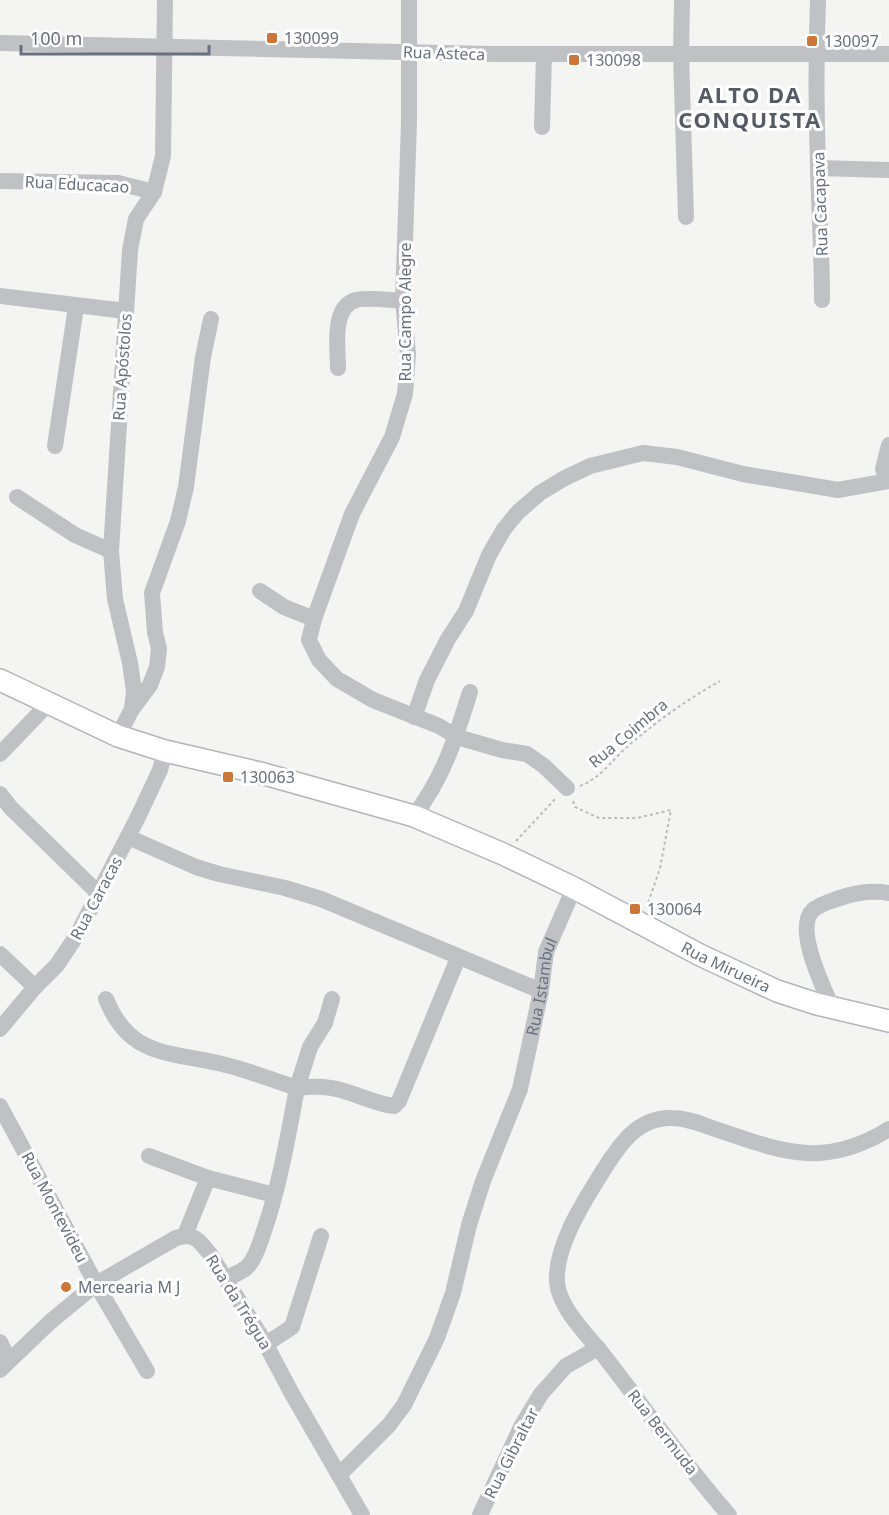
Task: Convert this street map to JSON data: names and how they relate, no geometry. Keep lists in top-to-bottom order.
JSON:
{
  "streets": {
    "main road": ["Rua Mirueira"],
    "street": [
      "Rua Asteca",
      "Rua Educacao",
      "Rua Cacapava",
      "Rua Campo Alegre",
      "Rua Apóstolos",
      "Rua Caracas",
      "Rua Istambul",
      "Rua Montevideu",
      "Rua da Trégua",
      "Rua Bermuda",
      "Rua Gibraltar"
    ],
    "path": ["Rua Coimbra"]
  },
  "crossings": [
    ["Rua Asteca", "Rua Cacapava"],
    ["Rua Asteca", "Rua Campo Alegre"],
    ["Rua Asteca", "Rua Apóstolos"],
    ["Rua Educacao", "Rua Apóstolos"],
    ["Rua Mirueira", "Rua Istambul"],
    ["Rua Istambul", "Rua da Trégua"],
    ["Rua Bermuda", "Rua Gibraltar"]
  ],
  "districts": ["ALTO DA CONQUISTA"],
  "places": {
    "transit": [
      "130099",
      "130097",
      "130098",
      "130063",
      "130064"
    ],
    "other": ["Mercearia M J"]
  },
  "scale_bar": "100 m"
}
